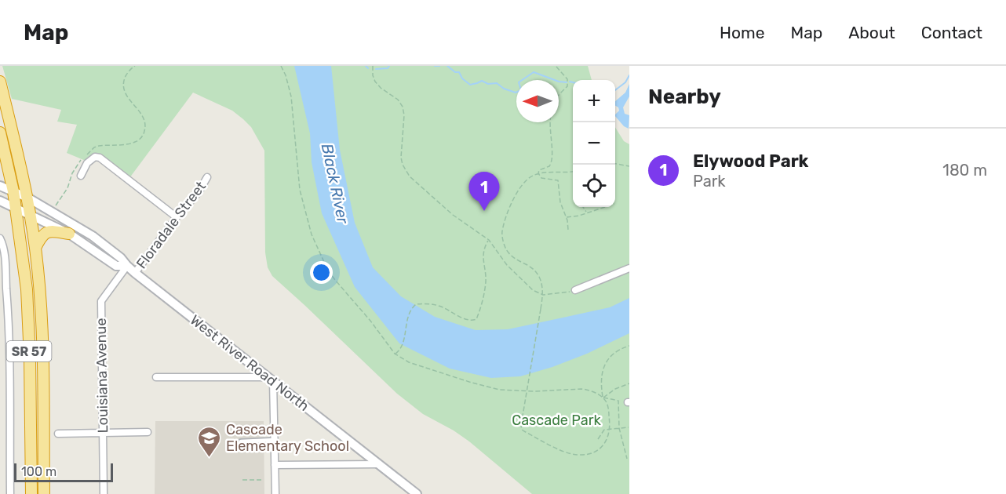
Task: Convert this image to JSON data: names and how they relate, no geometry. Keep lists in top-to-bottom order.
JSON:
{
  "streets": {
    "highway": ["SR 57"],
    "street": ["Floradale Street", "West River Road North", "Louisiana Avenue"]
  },
  "crossings": [
    ["Floradale Street", "West River Road North"],
    ["SR 57", "West River Road North"],
    ["West River Road North", "Louisiana Avenue"]
  ],
  "water": ["Black River"],
  "parks": ["Cascade Park"],
  "places": {
    "school or university": ["Cascade Elementary School"]
  },
  "scale_bar": "100 m",
  "north": "left",
  "page": {
    "header": "Map",
    "nav": [
      "Home",
      "Map",
      "About",
      "Contact"
    ],
    "heading": "Nearby",
    "map_buttons": ["+", "−"],
    "list": [
      {
        "mark": "1",
        "name": "Elywood Park",
        "note": "Park",
        "value": "180 m"
      }
    ],
    "pins": "1",
    "scale": "100 m"
  }
}
